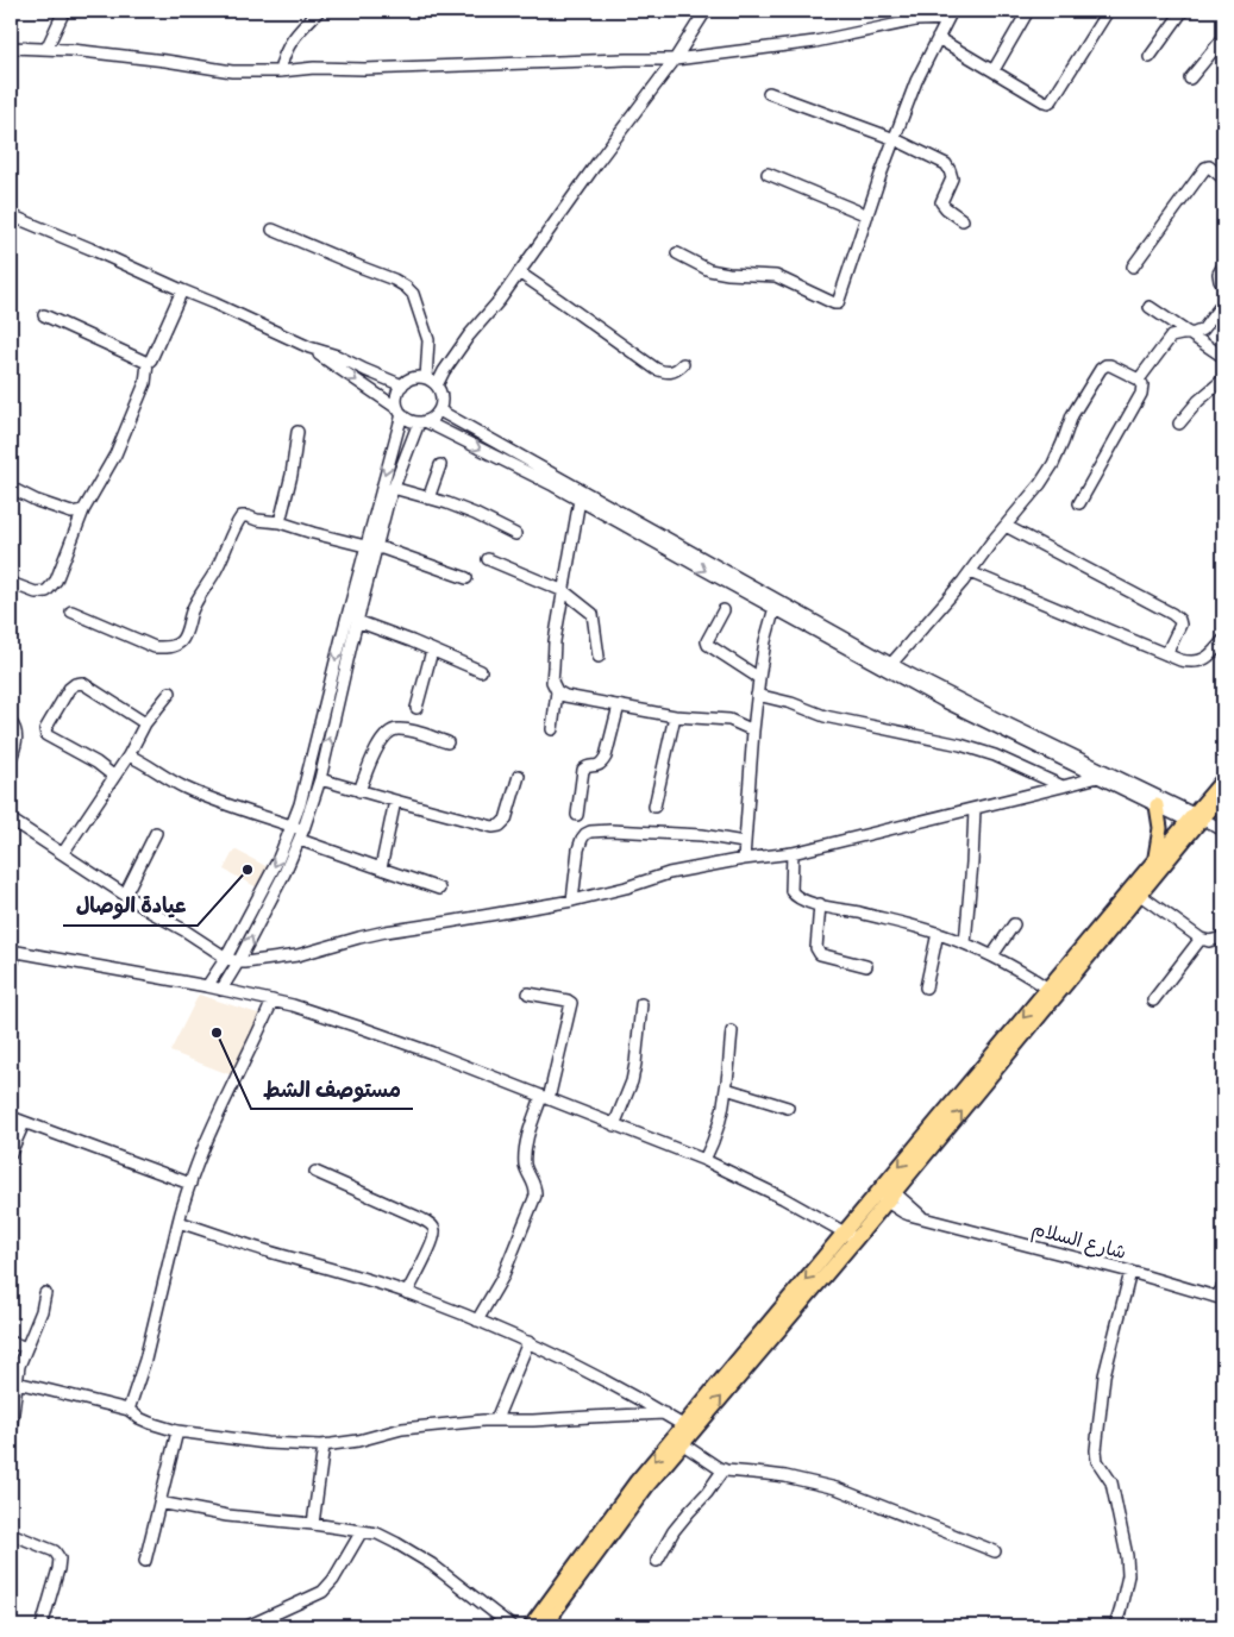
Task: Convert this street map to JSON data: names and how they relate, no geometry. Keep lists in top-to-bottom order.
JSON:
{
  "streets": {
    "street": ["شارع السلام"]
  },
  "places": ["عيادة الوصال", "مستوصف الشط"]
}
